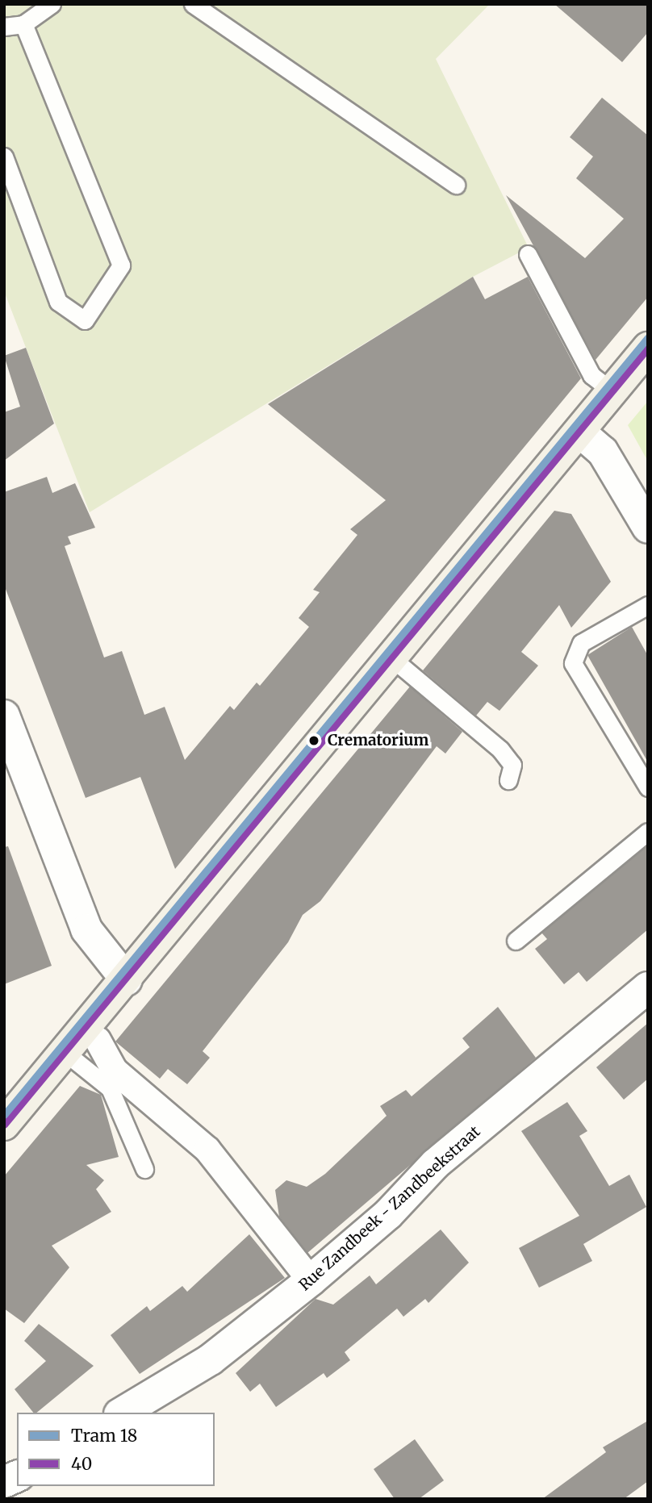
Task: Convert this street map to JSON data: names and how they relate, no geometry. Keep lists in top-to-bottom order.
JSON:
{
  "streets": {
    "street": ["Rue Zandbeek - Zandbeekstraat"]
  },
  "places": ["Crematorium"],
  "lines": ["tram line 18", "transit line 40"],
  "legend": ["Tram 18", "40"]
}
